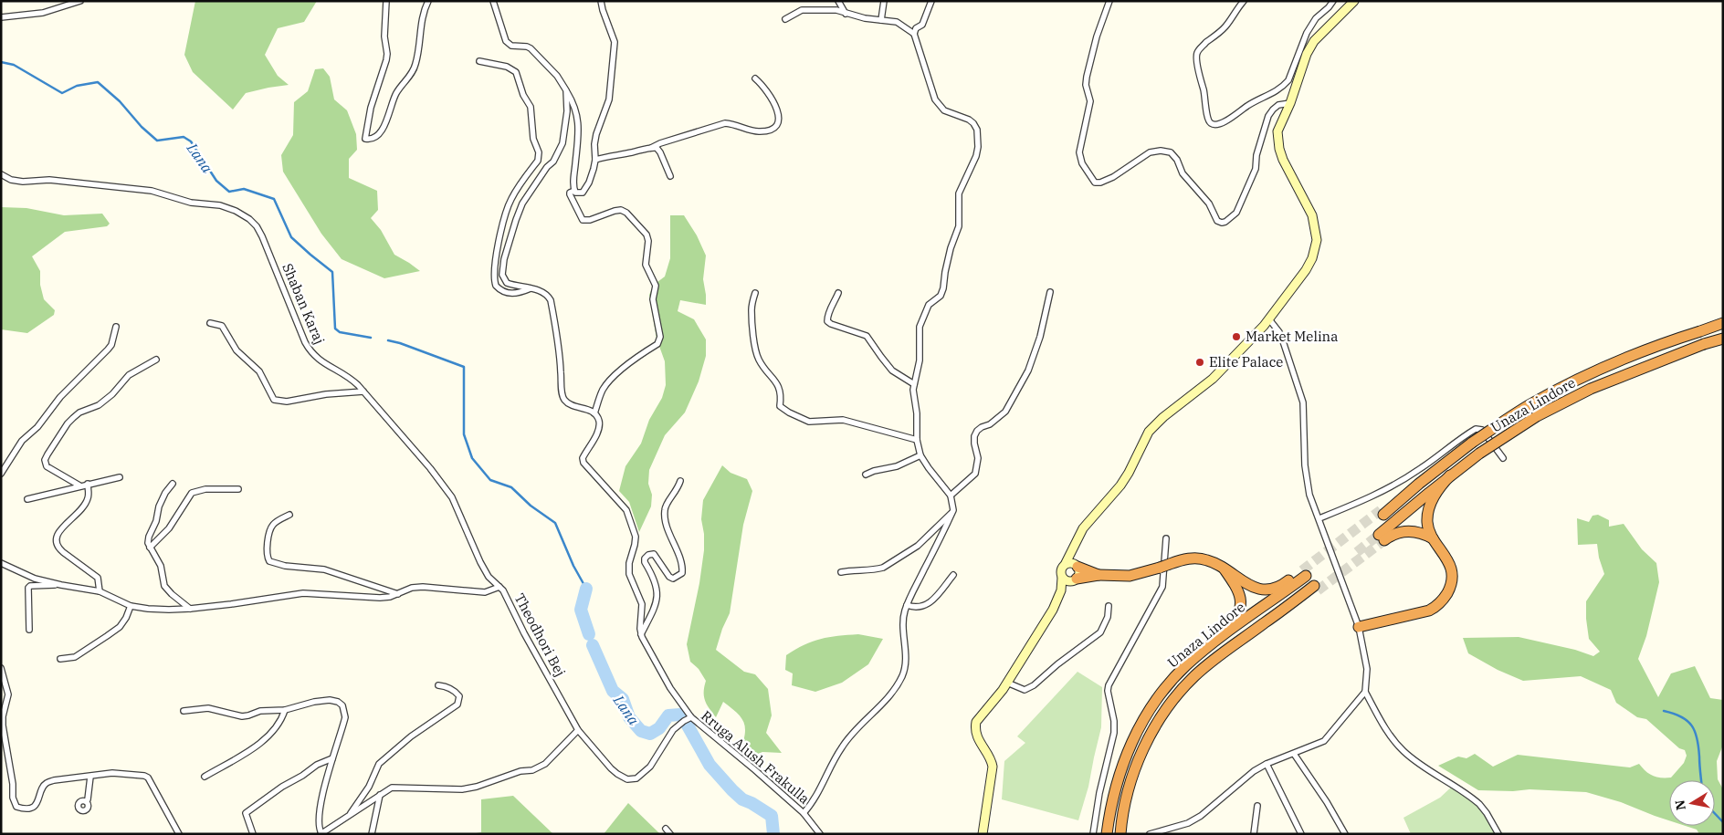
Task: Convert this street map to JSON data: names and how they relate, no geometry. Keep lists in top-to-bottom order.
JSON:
{
  "streets": {
    "highway": ["Unaza Lindore"],
    "street": ["Shaban Karaj", "Theodhori Bej", "Rruga Alush Frakulla"]
  },
  "crossings": [
    ["Shaban Karaj", "Theodhori Bej"],
    ["Theodhori Bej", "Rruga Alush Frakulla"]
  ],
  "water": ["Lana"],
  "places": ["Market Melina", "Elite Palace"],
  "north": "left"
}
